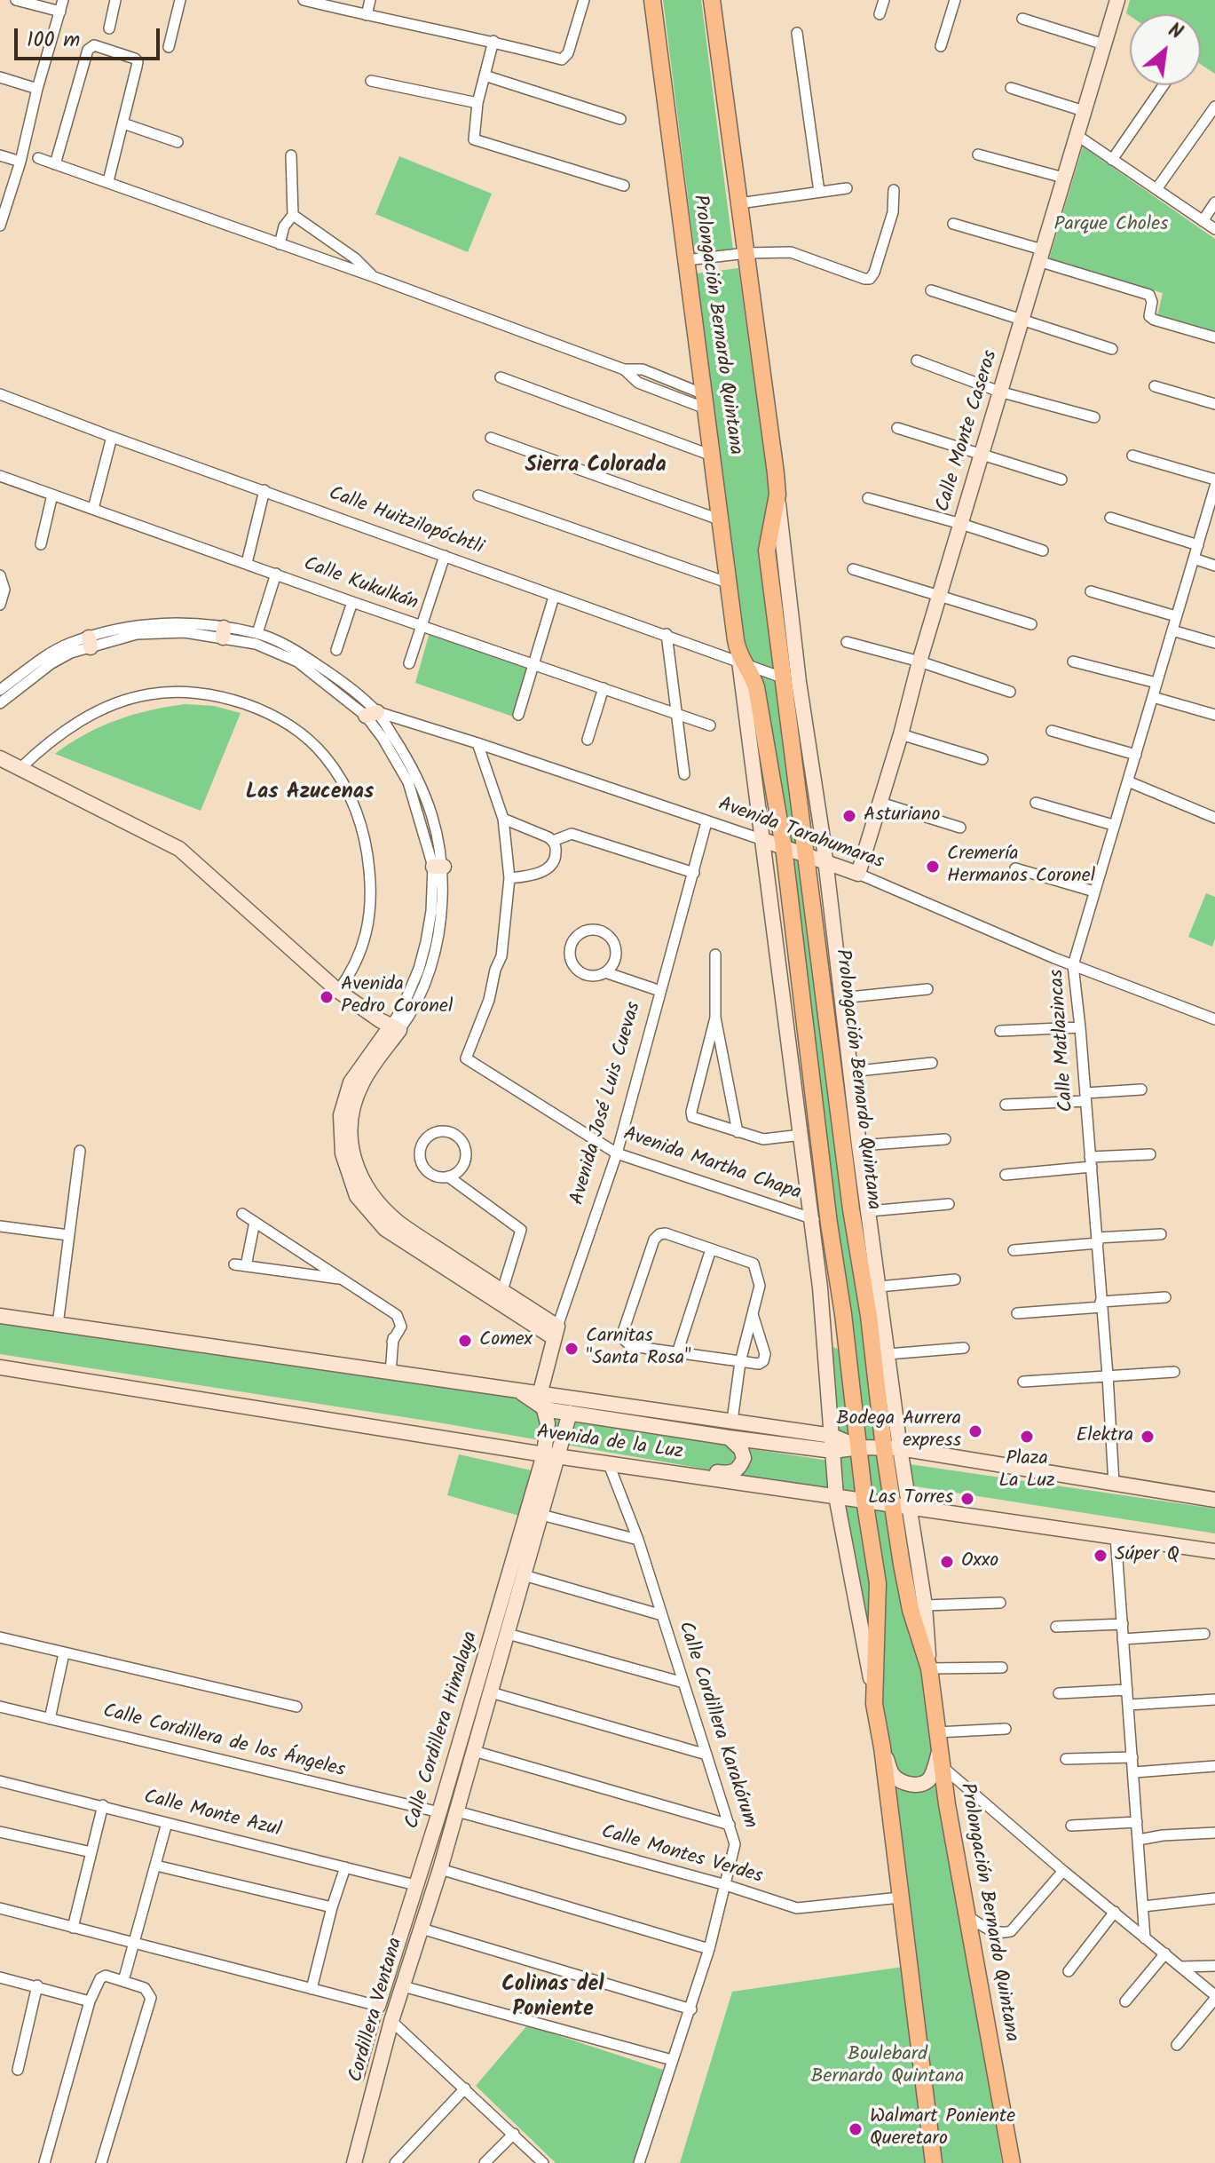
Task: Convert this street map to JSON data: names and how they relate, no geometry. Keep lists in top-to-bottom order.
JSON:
{
  "streets": {
    "main road": ["Prolongación Bernardo Quintana"],
    "street": [
      "Calle Monte Caseros",
      "Calle Huitzilopóchtli",
      "Calle Kukulkán",
      "Avenida Tarahumaras",
      "Calle Matlazincas",
      "Avenida José Luis Cuevas",
      "Avenida Martha Chapa",
      "Avenida de la Luz",
      "Calle Cordillera Karakórum",
      "Calle Cordillera Himalaya",
      "Calle Cordillera de los Ángeles",
      "Calle Monte Azul",
      "Calle Montes Verdes",
      "Cordillera Ventana"
    ]
  },
  "crossings": [
    ["Prolongación Bernardo Quintana", "Calle Huitzilopóchtli"],
    ["Prolongación Bernardo Quintana", "Avenida Tarahumaras"],
    ["Prolongación Bernardo Quintana", "Avenida Martha Chapa"],
    ["Prolongación Bernardo Quintana", "Avenida de la Luz"],
    ["Prolongación Bernardo Quintana", "Calle Montes Verdes"],
    ["Calle Monte Caseros", "Avenida Tarahumaras"],
    ["Avenida Tarahumaras", "Calle Matlazincas"],
    ["Avenida Tarahumaras", "Avenida José Luis Cuevas"],
    ["Avenida Tarahumaras", "Avenida Martha Chapa"],
    ["Calle Matlazincas", "Avenida de la Luz"],
    ["Avenida José Luis Cuevas", "Avenida Martha Chapa"],
    ["Avenida José Luis Cuevas", "Avenida de la Luz"],
    ["Avenida José Luis Cuevas", "Calle Cordillera Himalaya"],
    ["Avenida de la Luz", "Calle Cordillera Karakórum"],
    ["Avenida de la Luz", "Calle Cordillera Himalaya"],
    ["Calle Cordillera Karakórum", "Calle Montes Verdes"],
    ["Calle Cordillera Himalaya", "Calle Cordillera de los Ángeles"],
    ["Calle Cordillera Himalaya", "Calle Monte Azul"],
    ["Calle Cordillera Himalaya", "Calle Montes Verdes"],
    ["Calle Cordillera Himalaya", "Cordillera Ventana"]
  ],
  "districts": ["Sierra Colorada", "Las Azucenas", "Colinas del Poniente"],
  "parks": ["Parque Choles", "Boulebard Bernardo Quintana"],
  "places": [
    "Asturiano",
    "Cremería Hermanos Coronel",
    "Avenida Pedro Coronel",
    "Comex",
    "Carnitas \"Santa Rosa\"",
    "Bodega Aurrera express",
    "Plaza La Luz",
    "Elektra",
    "Las Torres",
    "Súper Q",
    "Oxxo",
    "Walmart Poniente Queretaro"
  ],
  "scale_bar": "100 m",
  "north": "top right"
}
